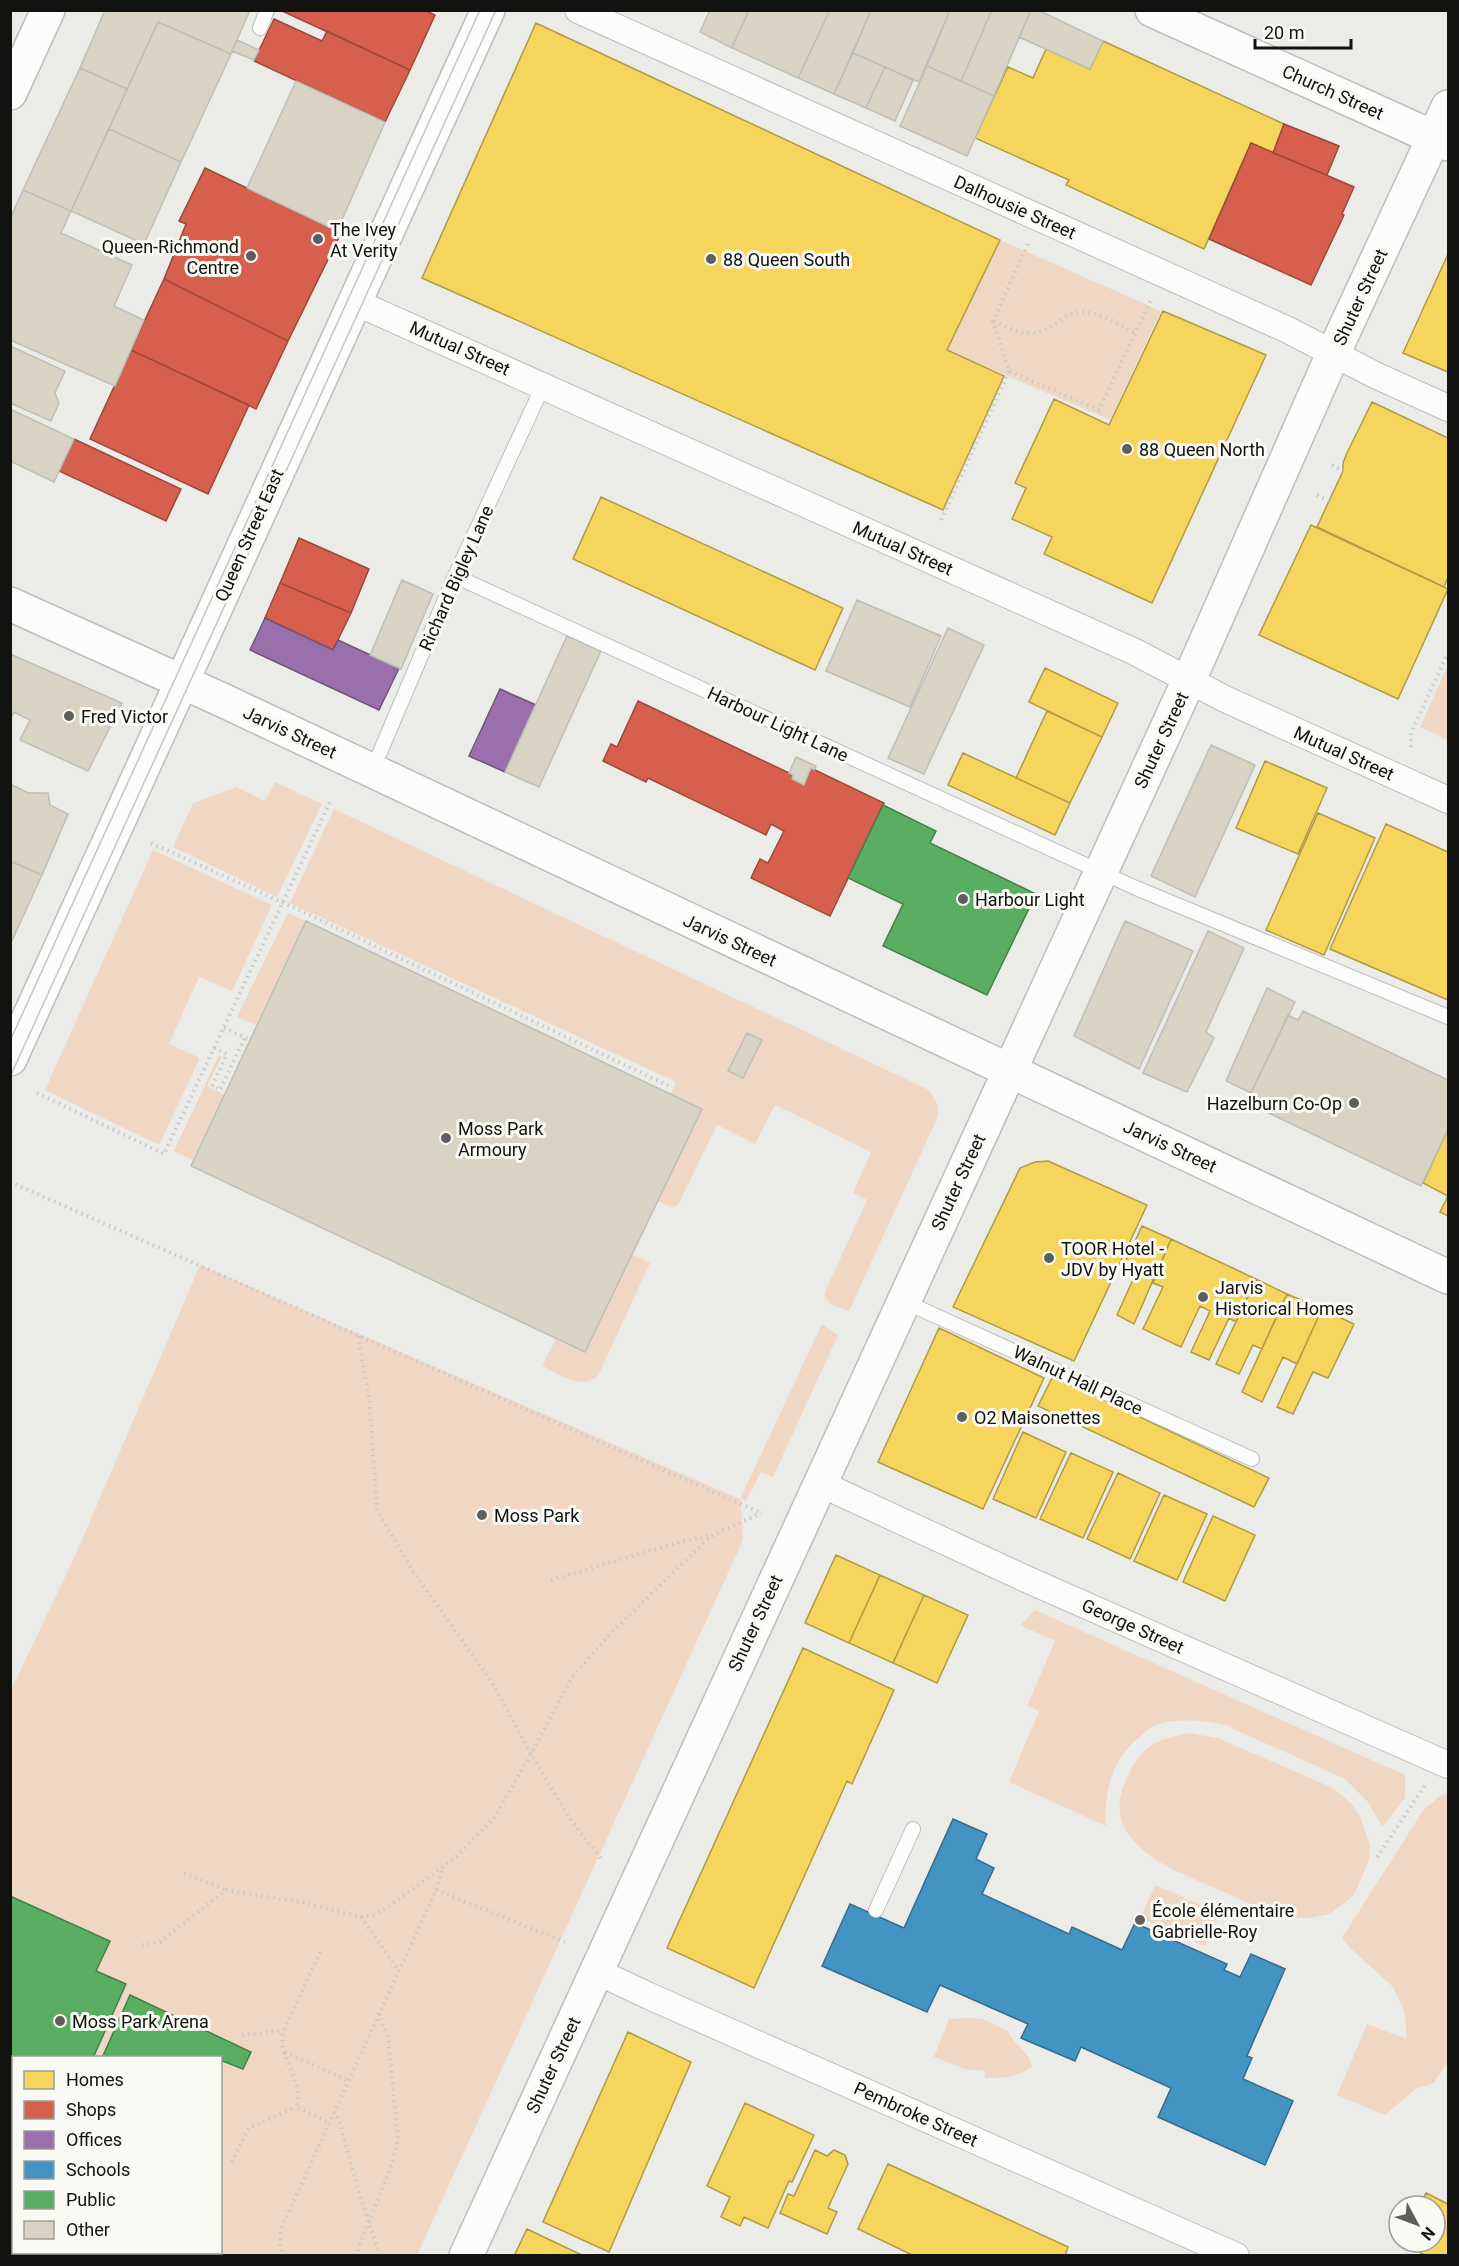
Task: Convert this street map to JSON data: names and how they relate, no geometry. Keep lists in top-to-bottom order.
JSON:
{
  "streets": {
    "main road": [
      "Church Street",
      "Shuter Street",
      "Queen Street East",
      "Jarvis Street"
    ],
    "street": [
      "Dalhousie Street",
      "Mutual Street",
      "George Street",
      "Pembroke Street"
    ],
    "lane": ["Richard Bigley Lane", "Harbour Light Lane", "Walnut Hall Place"]
  },
  "crossings": [
    ["Church Street", "Shuter Street"],
    ["Dalhousie Street", "Shuter Street"],
    ["Shuter Street", "Mutual Street"],
    ["Shuter Street", "Harbour Light Lane"],
    ["Shuter Street", "Jarvis Street"],
    ["Shuter Street", "Walnut Hall Place"],
    ["Shuter Street", "George Street"],
    ["Shuter Street", "Pembroke Street"],
    ["Mutual Street", "Queen Street East"],
    ["Mutual Street", "Richard Bigley Lane"],
    ["Queen Street East", "Jarvis Street"],
    ["Richard Bigley Lane", "Harbour Light Lane"],
    ["Richard Bigley Lane", "Jarvis Street"]
  ],
  "places": [
    "The Ivey At Verity",
    "Queen-Richmond Centre",
    "88 Queen South",
    "88 Queen North",
    "Fred Victor",
    "Harbour Light",
    "Hazelburn Co-Op",
    "Moss Park Armoury",
    "TOOR Hotel - JDV by Hyatt",
    "Jarvis Historical Homes",
    "O2 Maisonettes",
    "Moss Park",
    "École élémentaire Gabrielle-Roy",
    "Moss Park Arena"
  ],
  "legend": [
    "Homes",
    "Shops",
    "Offices",
    "Schools",
    "Public",
    "Other"
  ],
  "scale_bar": "20 m",
  "north": "bottom right"
}
